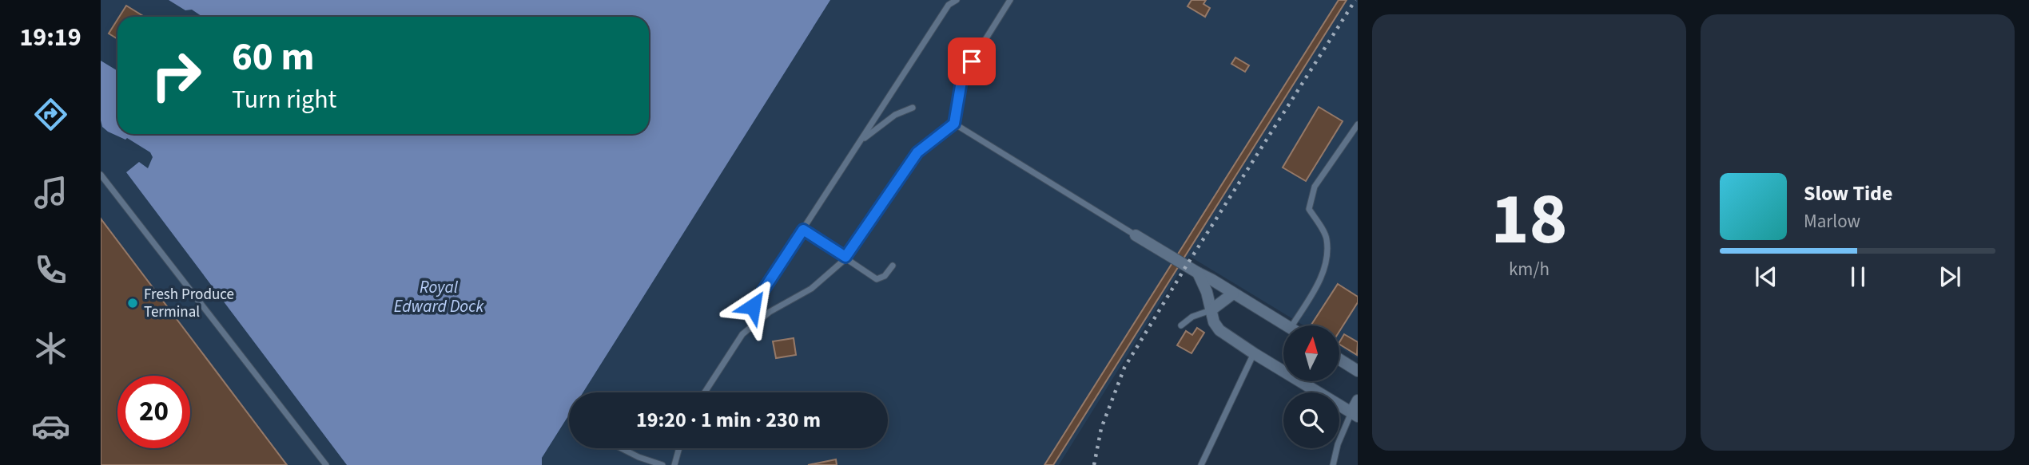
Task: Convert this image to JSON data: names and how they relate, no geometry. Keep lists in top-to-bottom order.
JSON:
{
  "water": ["Royal Edward Dock"],
  "places": ["Fresh Produce Terminal"],
  "north": "top",
  "page": {
    "tabs": "19:19",
    "tile": ["18", "km/h"],
    "turn": ["60 m", "Turn right"],
    "song": ["Slow Tide", "Marlow"],
    "limit": "20",
    "trip": "19:20 · 1 min · 230 m"
  }
}
